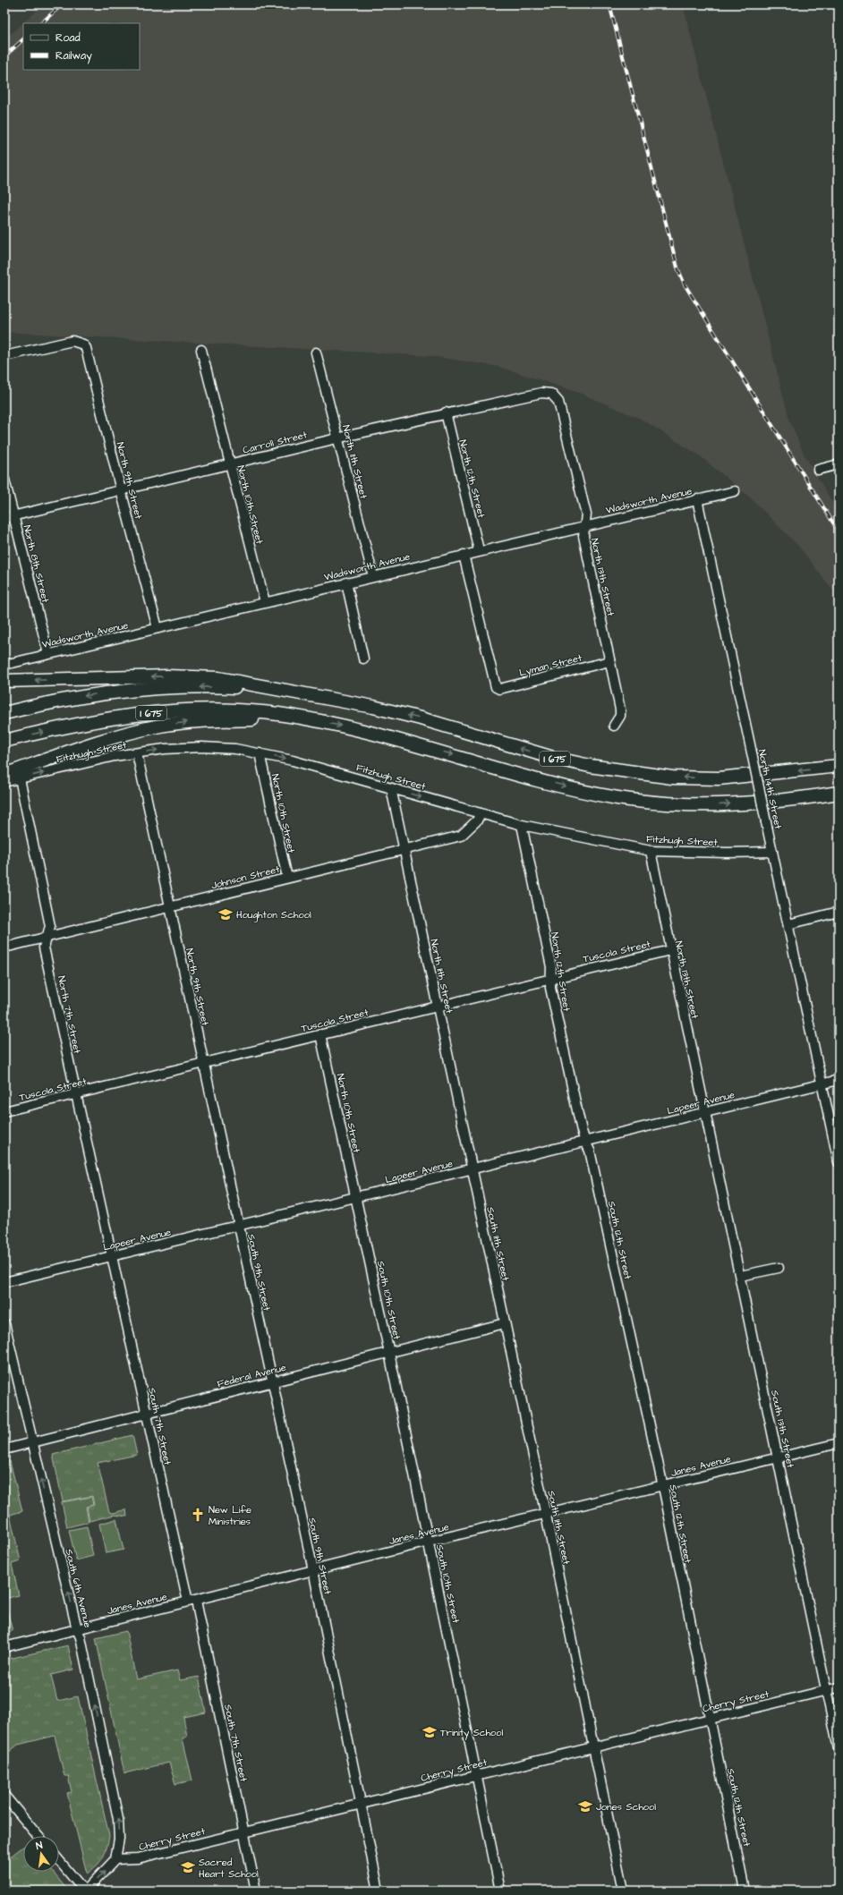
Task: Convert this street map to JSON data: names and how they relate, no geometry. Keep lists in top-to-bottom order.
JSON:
{
  "streets": {
    "highway": ["I 675"],
    "street": [
      "Carroll Street",
      "North 11th Street",
      "North 12th Street",
      "North 9th Street",
      "Wadsworth Avenue",
      "North 10th Street",
      "North 8th Street",
      "North 13th Street",
      "Lyman Street",
      "Fitzhugh Street",
      "North 14th Street",
      "Johnson Street",
      "Tuscola Street",
      "North 7th Street",
      "Lapeer Avenue",
      "South 12th Street",
      "South 11th Street",
      "South 9th Street",
      "South 10th Street",
      "Federal Avenue",
      "South 7th Street",
      "South 13th Street",
      "Janes Avenue",
      "South 6th Avenue",
      "Cherry Street"
    ]
  },
  "crossings": [
    ["Carroll Street", "North 11th Street"],
    ["Carroll Street", "North 12th Street"],
    ["Carroll Street", "North 9th Street"],
    ["Carroll Street", "North 10th Street"],
    ["Carroll Street", "North 8th Street"],
    ["Carroll Street", "North 13th Street"],
    ["North 11th Street", "Wadsworth Avenue"],
    ["North 11th Street", "Fitzhugh Street"],
    ["North 11th Street", "Johnson Street"],
    ["North 11th Street", "Tuscola Street"],
    ["North 11th Street", "Lapeer Avenue"],
    ["North 11th Street", "South 11th Street"],
    ["North 12th Street", "Wadsworth Avenue"],
    ["North 12th Street", "Fitzhugh Street"],
    ["North 12th Street", "Tuscola Street"],
    ["North 12th Street", "Lapeer Avenue"],
    ["North 12th Street", "South 12th Street"],
    ["North 9th Street", "Wadsworth Avenue"],
    ["North 9th Street", "Fitzhugh Street"],
    ["North 9th Street", "Johnson Street"],
    ["North 9th Street", "Tuscola Street"],
    ["North 9th Street", "Lapeer Avenue"],
    ["North 9th Street", "South 9th Street"],
    ["Wadsworth Avenue", "North 10th Street"],
    ["Wadsworth Avenue", "North 8th Street"],
    ["Wadsworth Avenue", "North 13th Street"],
    ["Wadsworth Avenue", "Lyman Street"],
    ["Wadsworth Avenue", "North 14th Street"],
    ["North 10th Street", "Fitzhugh Street"],
    ["North 10th Street", "Johnson Street"],
    ["North 10th Street", "Tuscola Street"],
    ["North 10th Street", "Lapeer Avenue"],
    ["North 10th Street", "South 10th Street"],
    ["North 13th Street", "Lyman Street"],
    ["North 13th Street", "Fitzhugh Street"],
    ["North 13th Street", "Tuscola Street"],
    ["North 13th Street", "Lapeer Avenue"],
    ["North 13th Street", "South 13th Street"],
    ["Fitzhugh Street", "North 14th Street"],
    ["Fitzhugh Street", "Johnson Street"],
    ["Fitzhugh Street", "North 7th Street"],
    ["North 14th Street", "Lapeer Avenue"],
    ["Johnson Street", "North 7th Street"],
    ["Tuscola Street", "North 7th Street"],
    ["North 7th Street", "Lapeer Avenue"],
    ["North 7th Street", "South 7th Street"],
    ["Lapeer Avenue", "South 12th Street"],
    ["Lapeer Avenue", "South 11th Street"],
    ["Lapeer Avenue", "South 9th Street"],
    ["Lapeer Avenue", "South 10th Street"],
    ["Lapeer Avenue", "South 7th Street"],
    ["Lapeer Avenue", "South 13th Street"],
    ["South 12th Street", "Janes Avenue"],
    ["South 12th Street", "Cherry Street"],
    ["South 11th Street", "Federal Avenue"],
    ["South 11th Street", "Janes Avenue"],
    ["South 11th Street", "Cherry Street"],
    ["South 9th Street", "Federal Avenue"],
    ["South 9th Street", "Janes Avenue"],
    ["South 9th Street", "Cherry Street"],
    ["South 10th Street", "Federal Avenue"],
    ["South 10th Street", "Janes Avenue"],
    ["South 10th Street", "Cherry Street"],
    ["Federal Avenue", "South 7th Street"],
    ["Federal Avenue", "South 6th Avenue"],
    ["South 7th Street", "Janes Avenue"],
    ["South 7th Street", "Cherry Street"],
    ["South 13th Street", "Janes Avenue"],
    ["South 13th Street", "Cherry Street"],
    ["Janes Avenue", "South 6th Avenue"],
    ["South 6th Avenue", "Cherry Street"]
  ],
  "one_way": ["Fitzhugh Street", "South 6th Avenue"],
  "places": {
    "school or university": [
      "Houghton School",
      "Trinity School",
      "Jones School",
      "Sacred Heart School"
    ],
    "church": ["New Life Ministries"]
  },
  "legend": ["Road", "Railway"],
  "north": "top"
}
